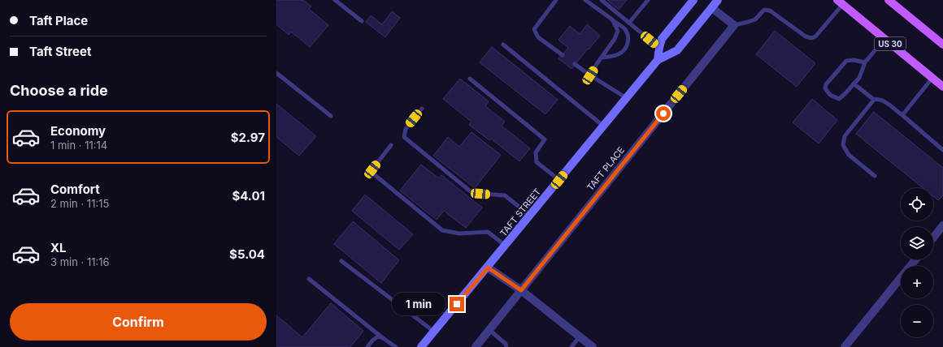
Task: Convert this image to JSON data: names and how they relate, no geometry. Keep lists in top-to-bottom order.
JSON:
{
  "streets": {
    "main road": ["US 30", "TAFT STREET"],
    "street": ["TAFT PLACE"]
  },
  "page": {
    "banner": ["Taft Place", "Taft Street"],
    "heading": "Choose a ride",
    "list": [
      {
        "name": "Economy",
        "note": "1 min · 11:14",
        "value": "$2.97"
      },
      {
        "name": "Comfort",
        "note": "2 min · 11:15",
        "value": "$4.01"
      },
      {
        "name": "XL",
        "note": "3 min · 11:16",
        "value": "$5.04"
      }
    ],
    "map_buttons": ["+", "−"],
    "bubble": "1 min",
    "buttons": "Confirm"
  }
}
